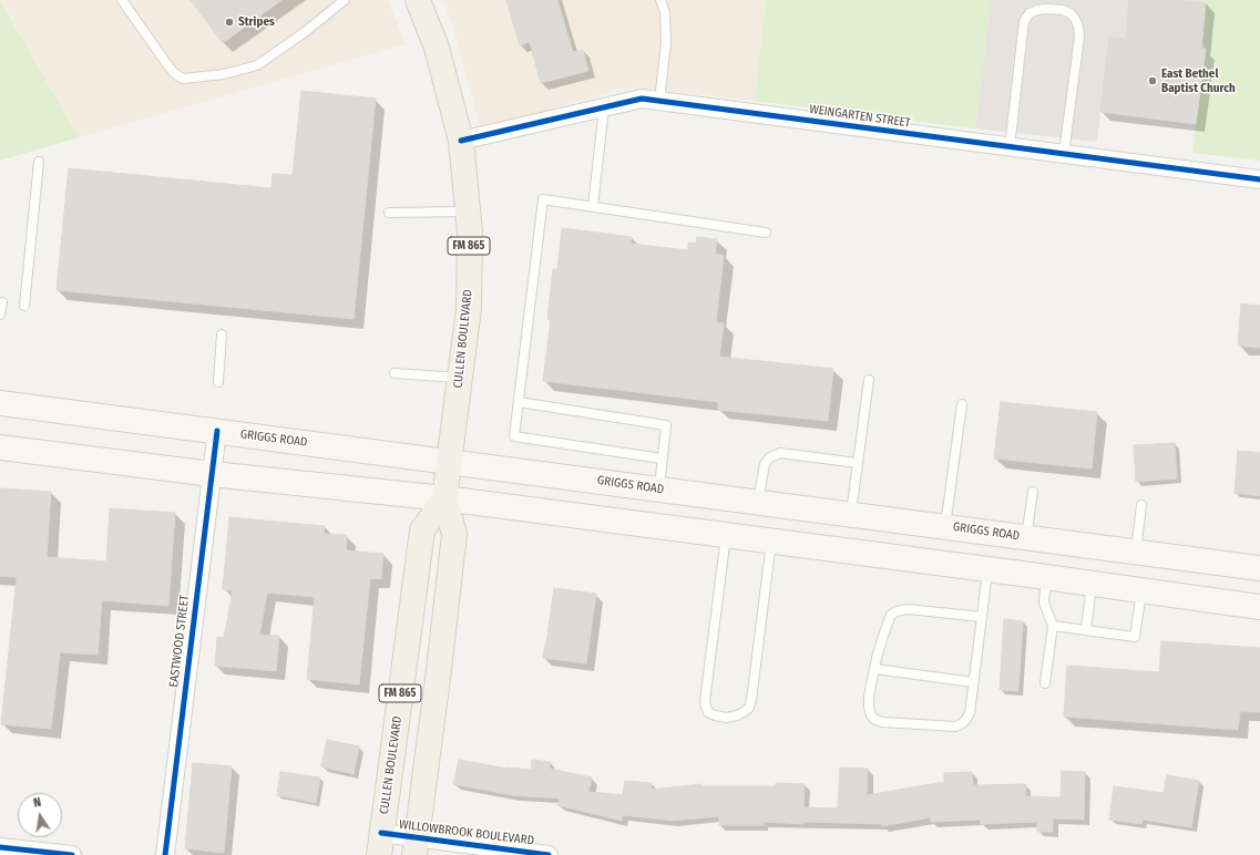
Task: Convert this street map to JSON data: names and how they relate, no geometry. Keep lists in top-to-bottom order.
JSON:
{
  "streets": {
    "main road": ["FM 865", "CULLEN BOULEVARD", "GRIGGS ROAD"],
    "street": ["WEINGARTEN STREET", "EASTWOOD STREET", "WILLOWBROOK BOULEVARD"]
  },
  "crossings": [
    ["WEINGARTEN STREET", "CULLEN BOULEVARD"],
    ["CULLEN BOULEVARD", "GRIGGS ROAD"],
    ["CULLEN BOULEVARD", "WILLOWBROOK BOULEVARD"],
    ["GRIGGS ROAD", "EASTWOOD STREET"]
  ],
  "places": ["Stripes", "East Bethel Baptist Church"],
  "north": "top"
}
